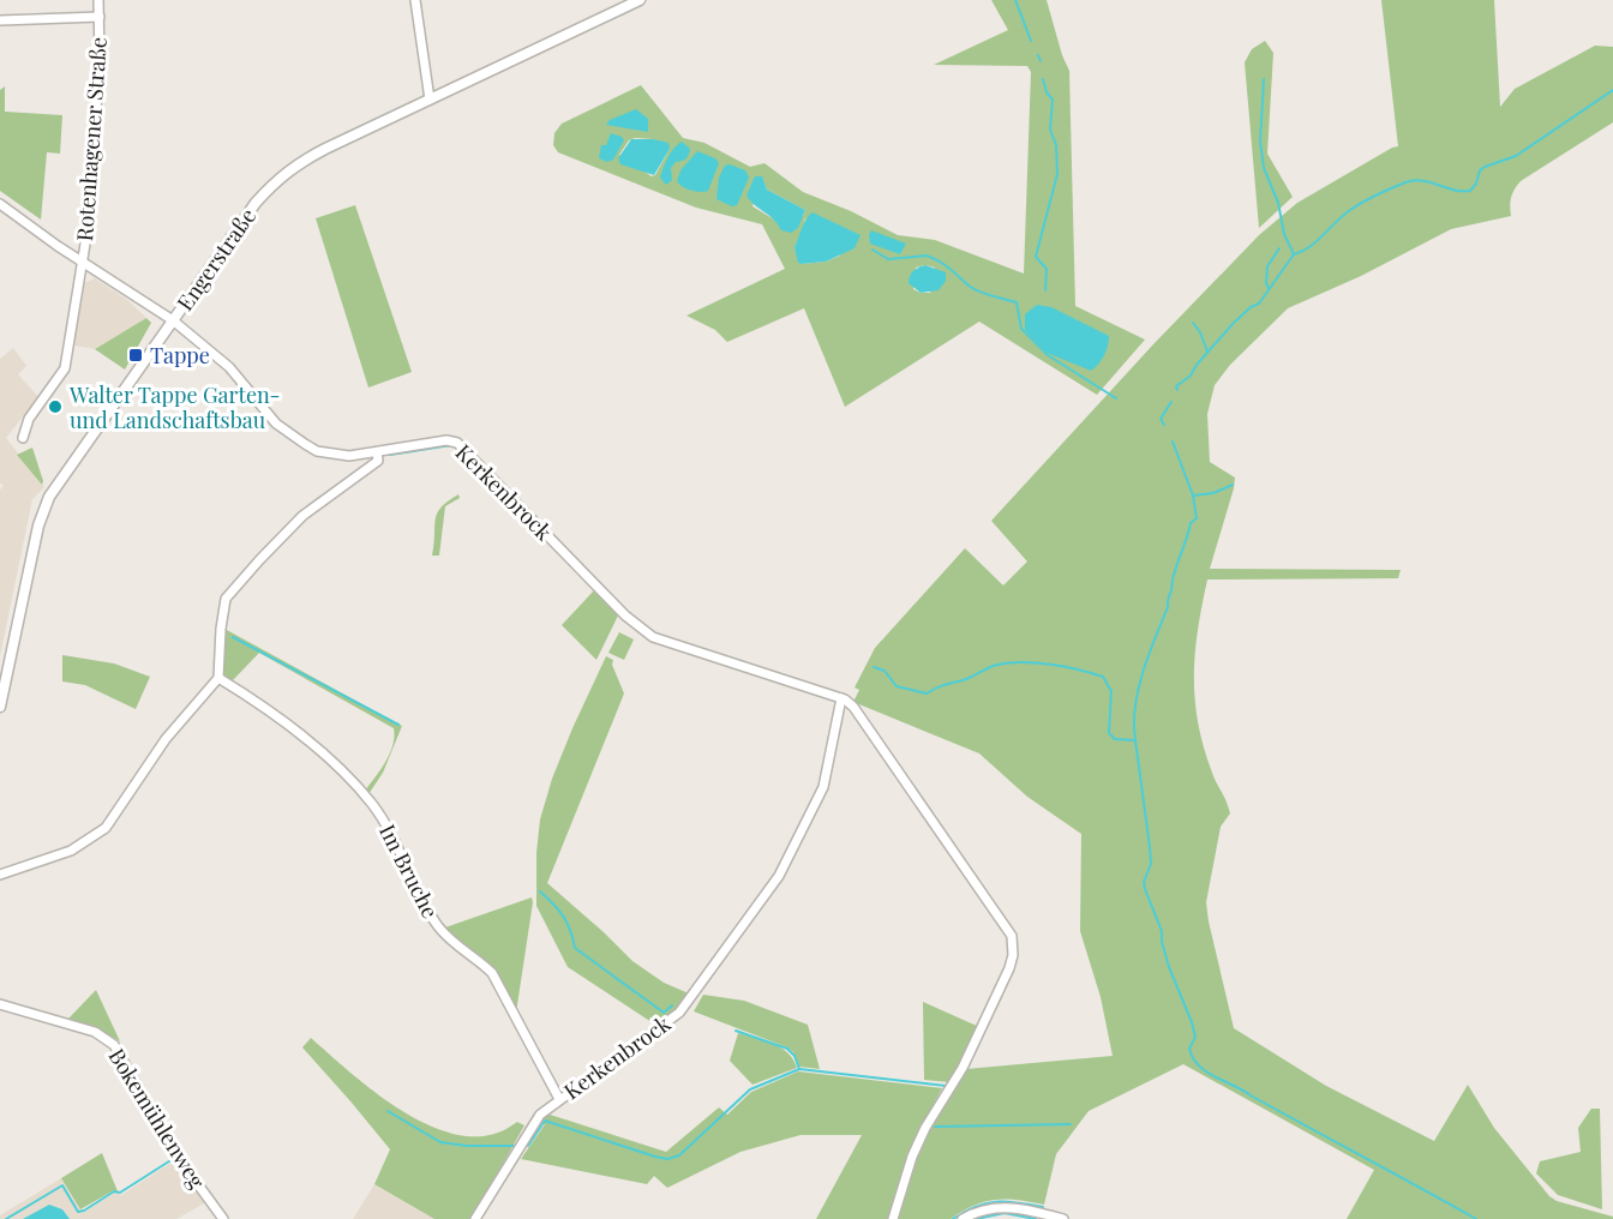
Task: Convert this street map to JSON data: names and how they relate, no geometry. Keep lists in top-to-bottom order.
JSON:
{
  "streets": {
    "main road": ["Engerstraße"],
    "street": [
      "Rotenhagener Straße",
      "Kerkenbrock",
      "Im Bruche",
      "Bokemühlenweg"
    ]
  },
  "crossings": [
    ["Rotenhagener Straße", "Engerstraße"],
    ["Rotenhagener Straße", "Kerkenbrock"],
    ["Engerstraße", "Kerkenbrock"],
    ["Kerkenbrock", "Im Bruche"]
  ],
  "places": {
    "transit": ["Tappe"],
    "other": ["Walter Tappe Garten- und Landschaftsbau"]
  }
}
